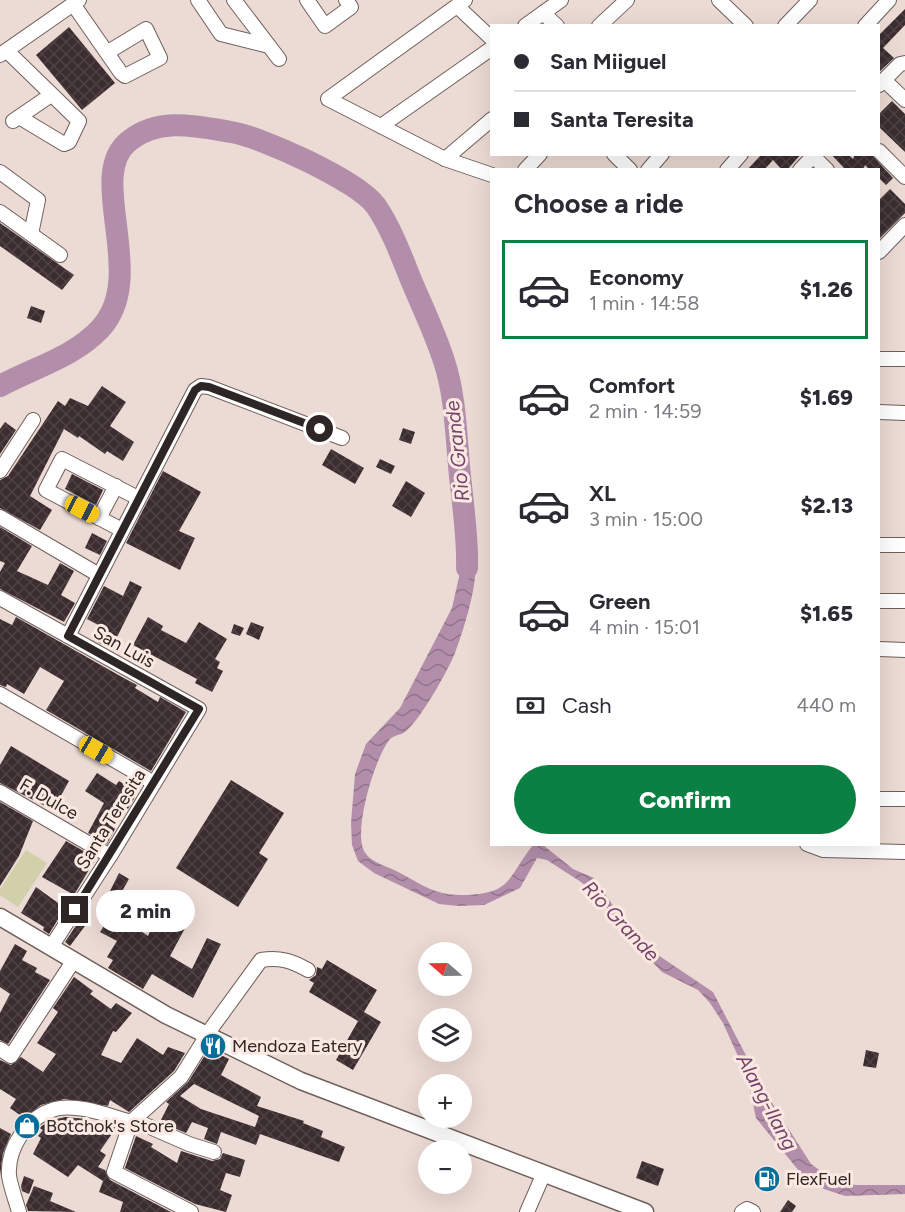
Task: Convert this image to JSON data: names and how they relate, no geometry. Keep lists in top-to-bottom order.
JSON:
{
  "streets": {
    "street": ["San Luis", "F. Dulce", "Santa Teresita"]
  },
  "crossings": [
    ["San Luis", "Santa Teresita"],
    ["F. Dulce", "Santa Teresita"]
  ],
  "water": ["Rio Grande", "Alang-Ilang"],
  "places": {
    "restaurant": ["Mendoza Eatery"],
    "shop": ["Botchok's Store"],
    "fuel station": ["FlexFuel"]
  },
  "north": "left",
  "page": {
    "banner": ["San Miiguel", "Santa Teresita"],
    "heading": "Choose a ride",
    "list": [
      {
        "name": "Economy",
        "note": "1 min · 14:58",
        "value": "$1.26"
      },
      {
        "name": "Comfort",
        "note": "2 min · 14:59",
        "value": "$1.69"
      },
      {
        "name": "XL",
        "note": "3 min · 15:00",
        "value": "$2.13"
      },
      {
        "name": "Green",
        "note": "4 min · 15:01",
        "value": "$1.65"
      }
    ],
    "pay": ["Cash", "440 m"],
    "buttons": "Confirm",
    "bubble": "2 min",
    "map_buttons": ["+", "−"]
  }
}
